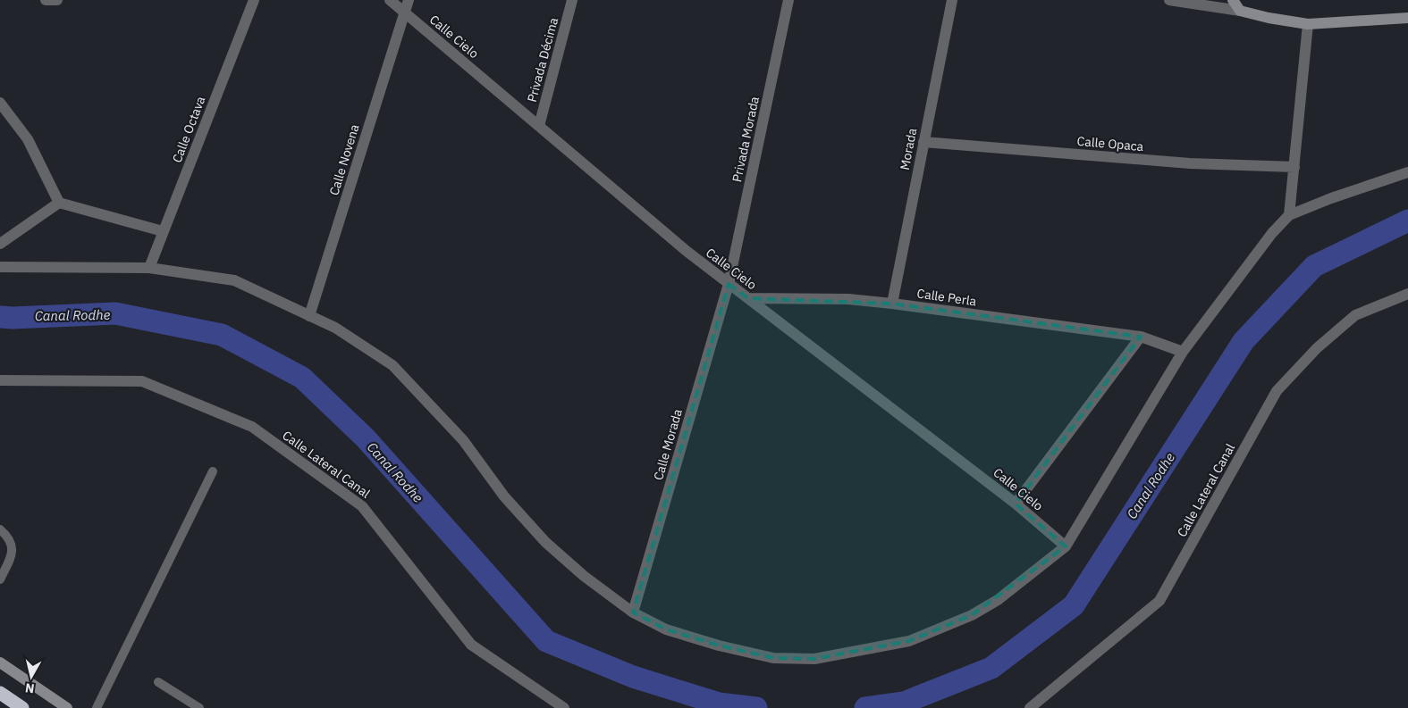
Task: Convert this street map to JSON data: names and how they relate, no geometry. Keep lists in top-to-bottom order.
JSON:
{
  "streets": {
    "street": [
      "Calle Cielo",
      "Privada Décima",
      "Calle Octava",
      "Privada Morada",
      "Calle Opaca",
      "Morada",
      "Calle Novena",
      "Calle Perla",
      "Calle Morada",
      "Calle Lateral Canal"
    ]
  },
  "crossings": [
    ["Calle Cielo", "Privada Décima"],
    ["Calle Cielo", "Privada Morada"],
    ["Calle Cielo", "Calle Novena"],
    ["Calle Cielo", "Calle Perla"],
    ["Calle Cielo", "Calle Morada"],
    ["Privada Morada", "Calle Morada"],
    ["Calle Opaca", "Morada"],
    ["Morada", "Calle Perla"]
  ],
  "water": ["Canal Rodhe"],
  "north": "bottom"
}
